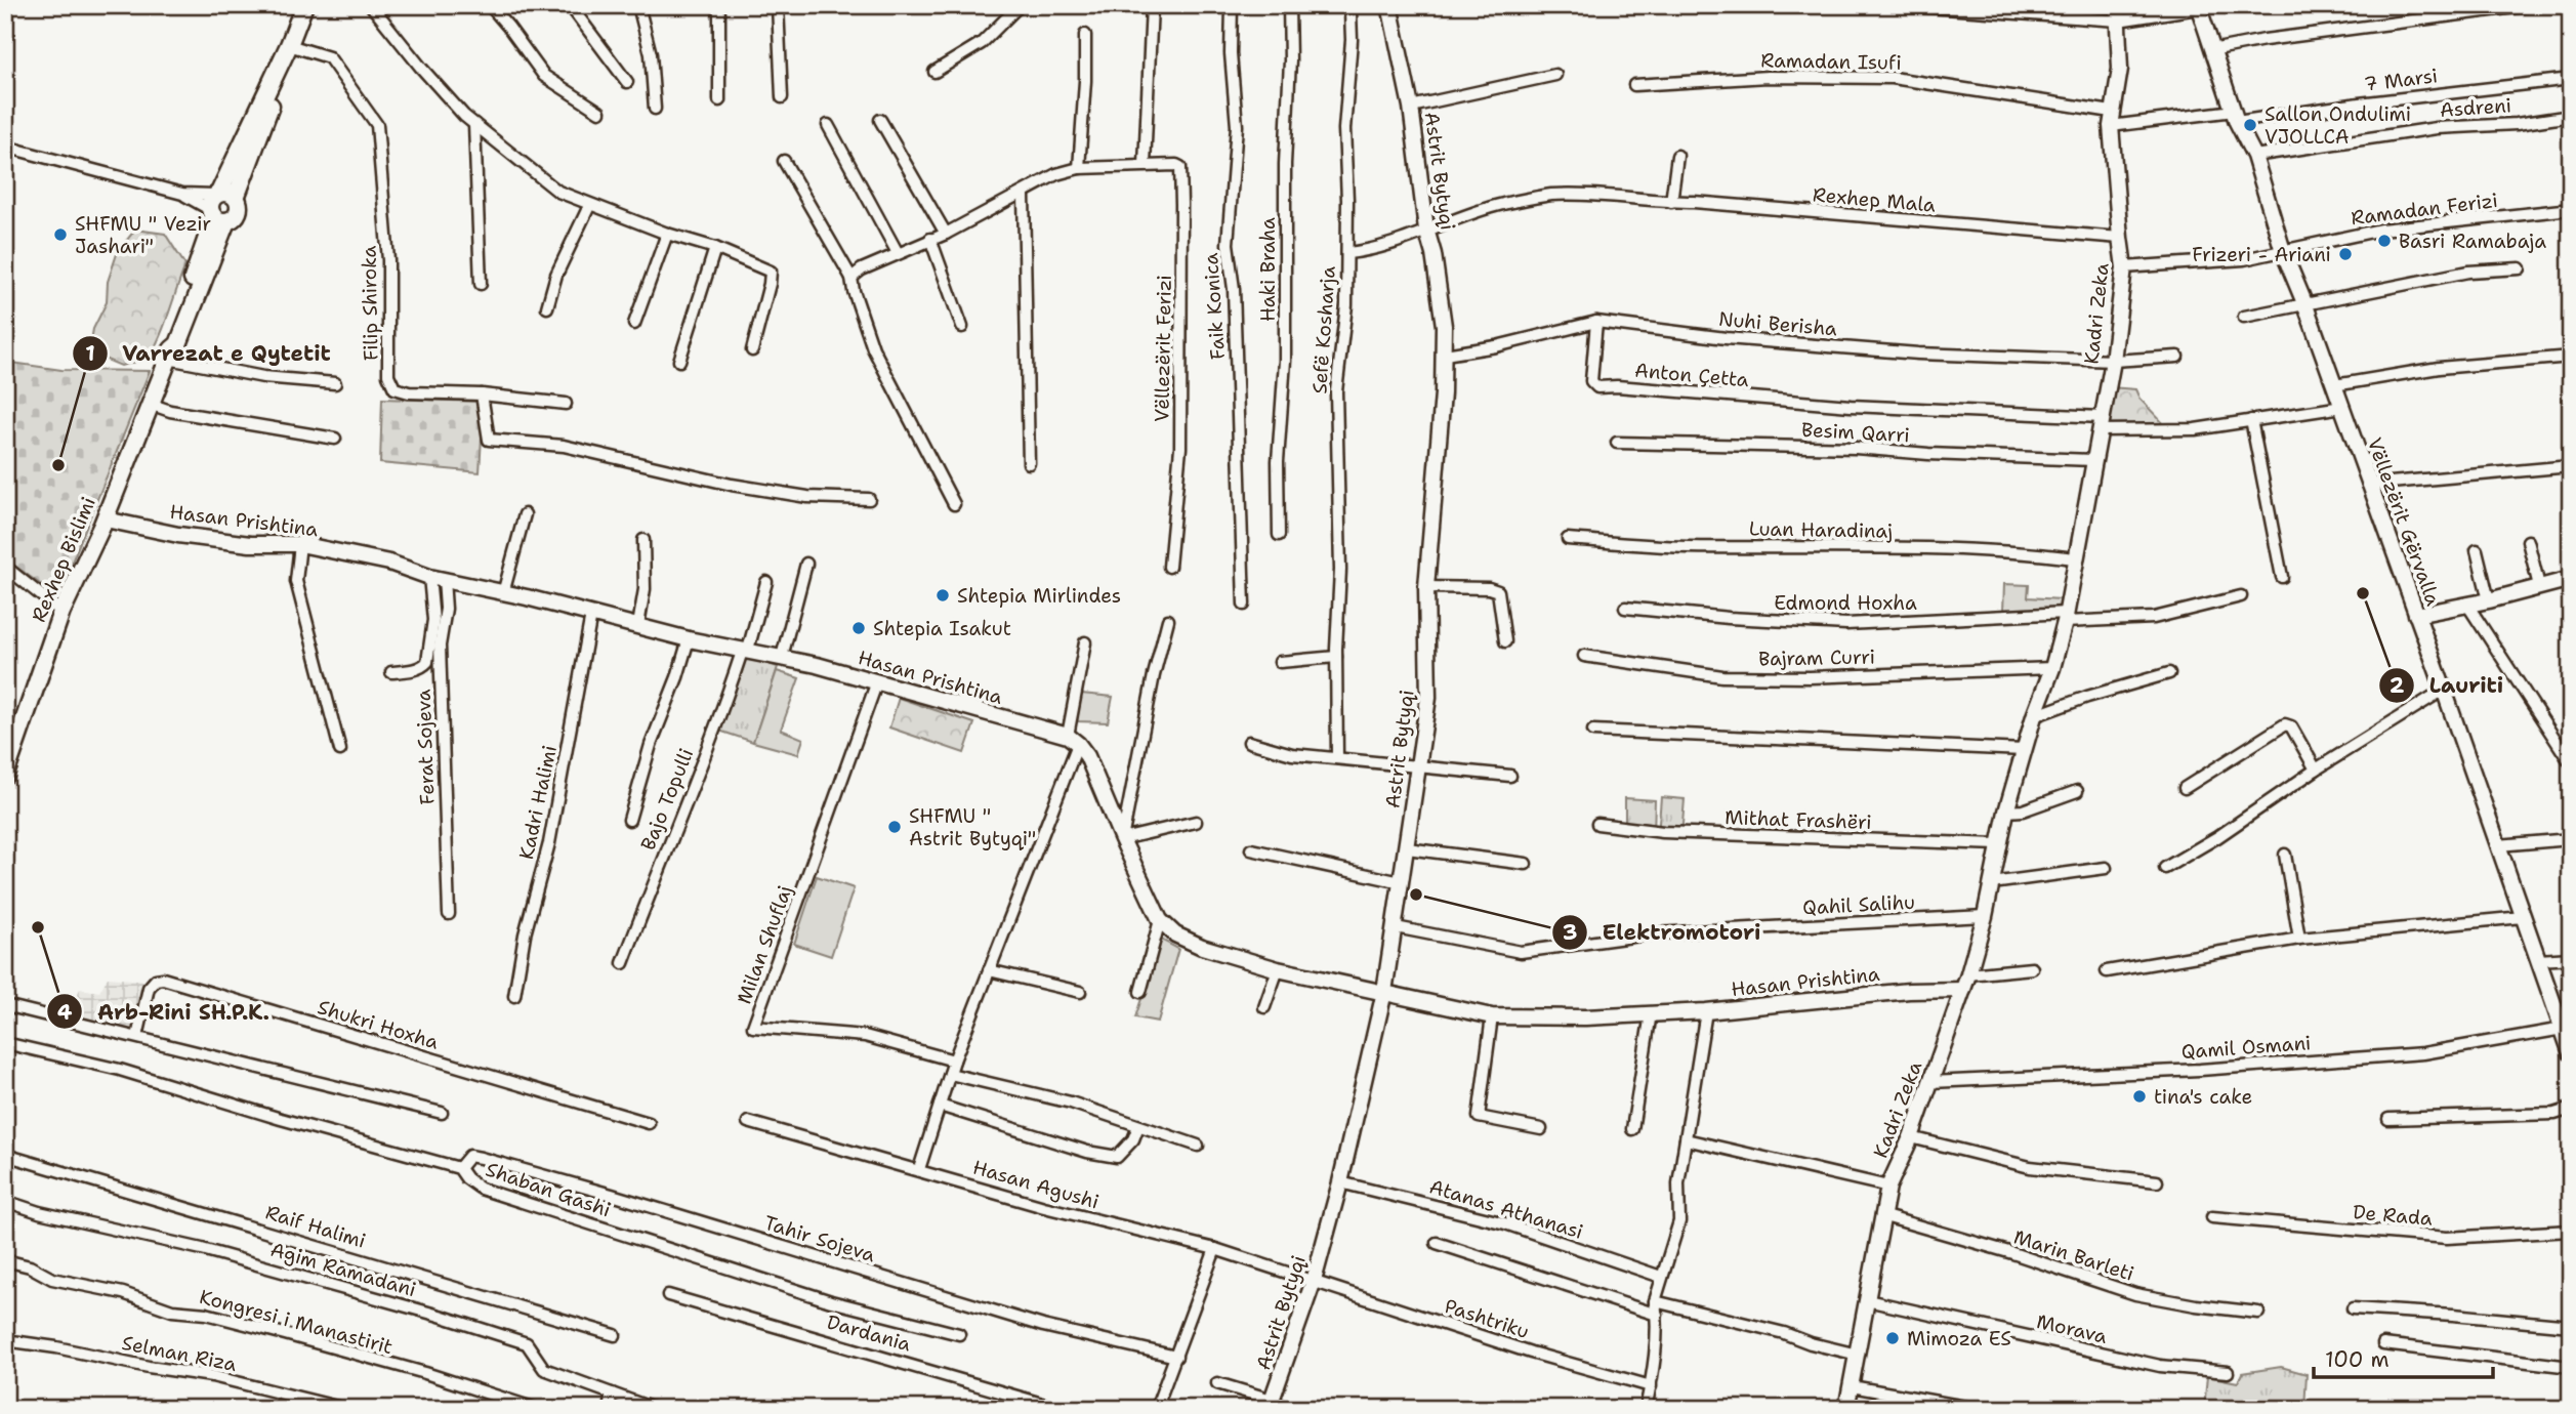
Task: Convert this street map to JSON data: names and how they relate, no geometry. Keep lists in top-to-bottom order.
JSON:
{
  "streets": {
    "main road": ["Rexhep Bislimi"],
    "street": [
      "Ramadan Isufi",
      "7 Marsi",
      "Asdreni",
      "Astrit Bytyqi",
      "Rexhep Mala",
      "Ramadan Ferizi",
      "Haki Braha",
      "Filip Shiroka",
      "Faik Konica",
      "Kadri Zeka",
      "Nuhi Berisha",
      "Sefë Kosharja",
      "Vëllezërit Ferizi",
      "Anton Çetta",
      "Besim Qarri",
      "Hasan Prishtina",
      "Vëllezërit Gërvalla",
      "Luan Haradinaj",
      "Edmond Hoxha",
      "Bajram Curri",
      "Ferat Sojeva",
      "Bajo Topulli",
      "Kadri Halimi",
      "Mithat Frashëri",
      "Qahil Salihu",
      "Milan Shuflaj",
      "Shukri Hoxha",
      "Qamil Osmani",
      "Hasan Agushi",
      "Shaban Gashi",
      "Atanas Athanasi",
      "De Rada",
      "Raif Halimi",
      "Tahir Sojeva",
      "Marin Barleti",
      "Agim Ramadani",
      "Pashtriku",
      "Kongresi i Manastirit",
      "Morava",
      "Dardania",
      "Selman Riza"
    ]
  },
  "crossings": [
    ["Ramadan Isufi", "7 Marsi"],
    ["Ramadan Isufi", "Kadri Zeka"],
    ["7 Marsi", "Kadri Zeka"],
    ["7 Marsi", "Vëllezërit Gërvalla"],
    ["Asdreni", "Vëllezërit Gërvalla"],
    ["Astrit Bytyqi", "Rexhep Mala"],
    ["Astrit Bytyqi", "Nuhi Berisha"],
    ["Astrit Bytyqi", "Hasan Prishtina"],
    ["Astrit Bytyqi", "Qahil Salihu"],
    ["Astrit Bytyqi", "Hasan Agushi"],
    ["Astrit Bytyqi", "Atanas Athanasi"],
    ["Astrit Bytyqi", "Pashtriku"],
    ["Rexhep Mala", "Kadri Zeka"],
    ["Rexhep Mala", "Sefë Kosharja"],
    ["Ramadan Ferizi", "Kadri Zeka"],
    ["Ramadan Ferizi", "Vëllezërit Gërvalla"],
    ["Filip Shiroka", "Rexhep Bislimi"],
    ["Kadri Zeka", "Nuhi Berisha"],
    ["Kadri Zeka", "Anton Çetta"],
    ["Kadri Zeka", "Besim Qarri"],
    ["Kadri Zeka", "Hasan Prishtina"],
    ["Kadri Zeka", "Luan Haradinaj"],
    ["Kadri Zeka", "Edmond Hoxha"],
    ["Kadri Zeka", "Bajram Curri"],
    ["Kadri Zeka", "Mithat Frashëri"],
    ["Kadri Zeka", "Qahil Salihu"],
    ["Kadri Zeka", "Qamil Osmani"],
    ["Kadri Zeka", "Marin Barleti"],
    ["Kadri Zeka", "Morava"],
    ["Nuhi Berisha", "Anton Çetta"],
    ["Hasan Prishtina", "Rexhep Bislimi"],
    ["Hasan Prishtina", "Ferat Sojeva"],
    ["Hasan Prishtina", "Bajo Topulli"],
    ["Hasan Prishtina", "Kadri Halimi"],
    ["Hasan Prishtina", "Milan Shuflaj"],
    ["Vëllezërit Gërvalla", "Qamil Osmani"],
    ["Hasan Agushi", "Pashtriku"],
    ["Shaban Gashi", "Tahir Sojeva"]
  ],
  "places": [
    "Sallon Ondulimi VJOLLCA",
    "SHFMU \" Vezir Jashari\"",
    "Basri Ramabaja",
    "Frizeri - Ariani",
    "Varrezat e Qytetit",
    "Lauriti",
    "Shtepia Mirlindes",
    "Shtepia Isakut",
    "SHFMU \" Astrit Bytyqi\"",
    "Elektromotori",
    "Arb-Rini SH.P.K.",
    "tina's cake",
    "Mimoza ES"
  ],
  "scale_bar": "100 m"
}
